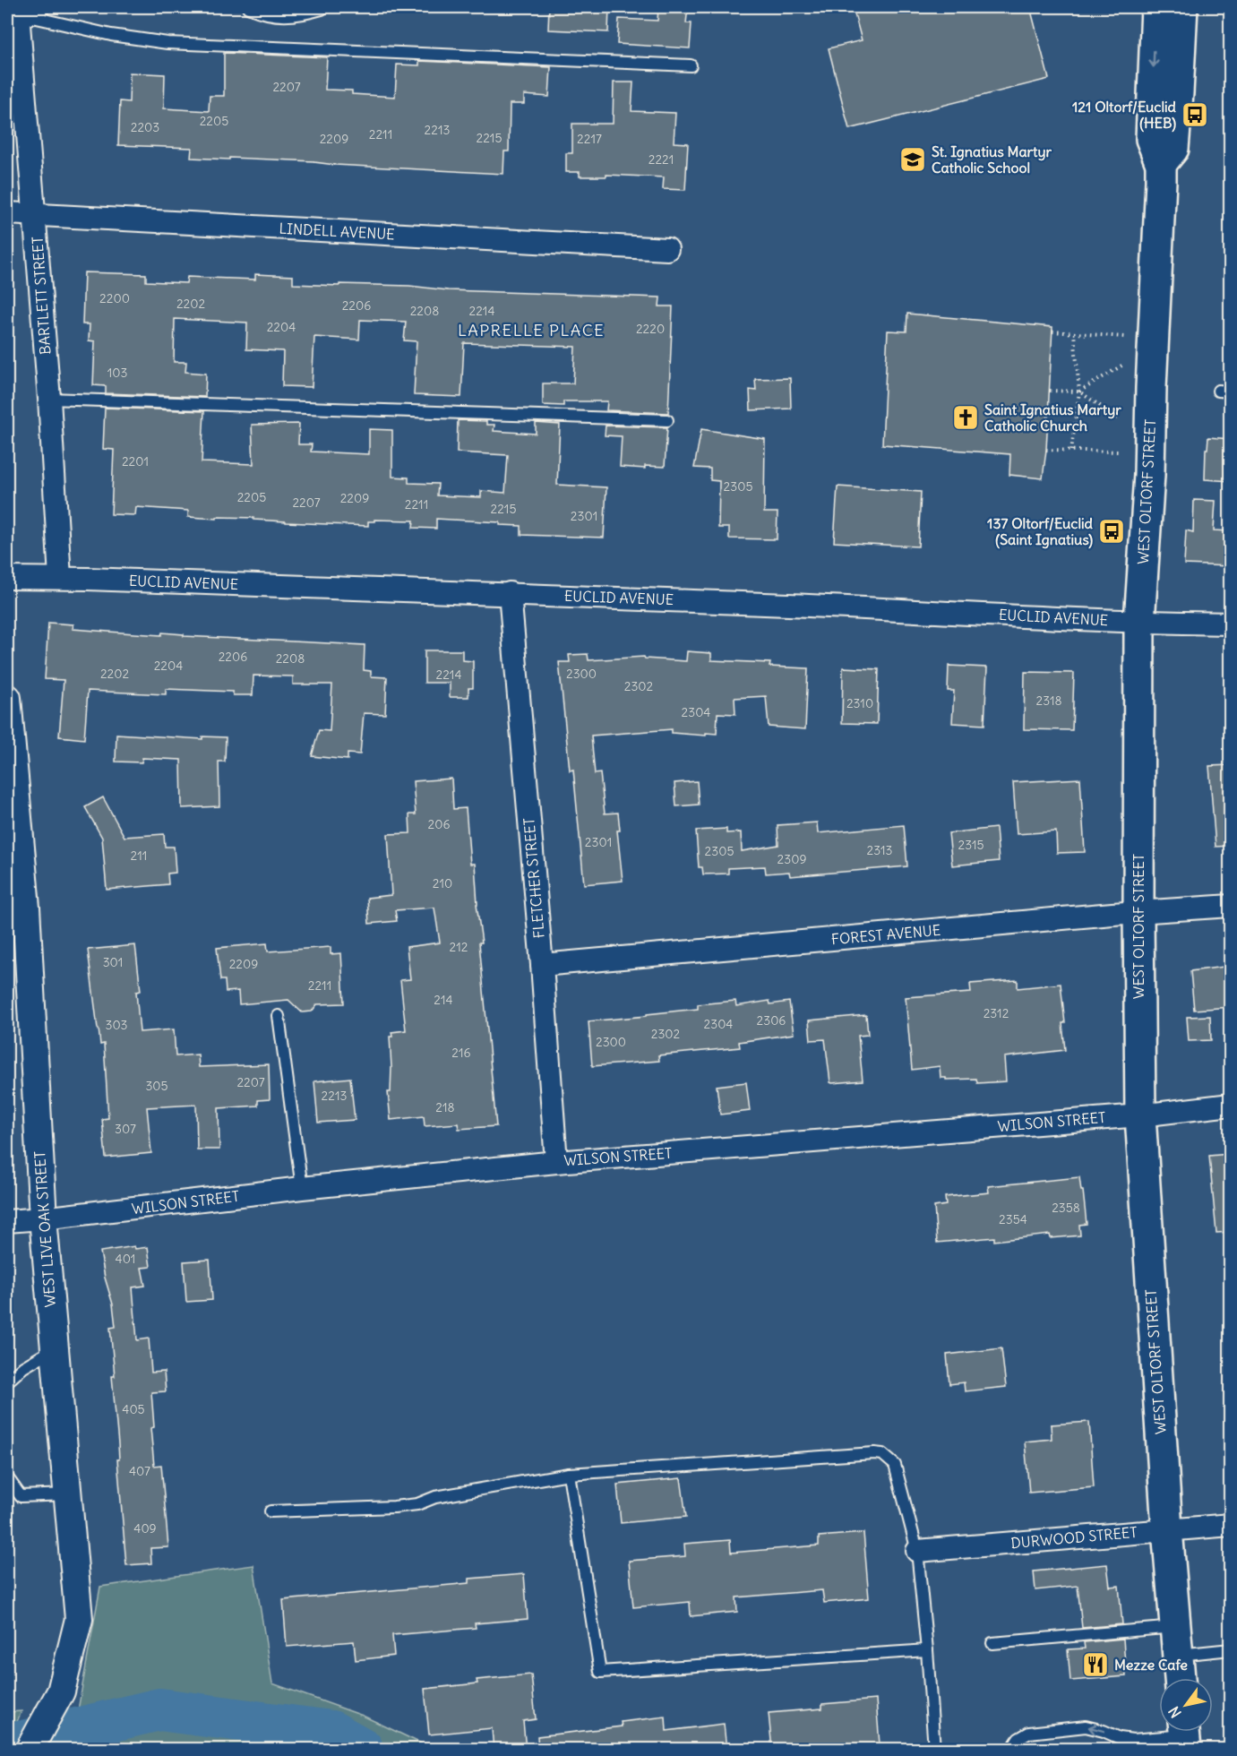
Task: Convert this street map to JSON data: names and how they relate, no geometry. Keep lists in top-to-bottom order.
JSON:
{
  "streets": {
    "main road": ["WEST OLTORF STREET"],
    "street": [
      "LINDELL AVENUE",
      "BARTLETT STREET",
      "EUCLID AVENUE",
      "FLETCHER STREET",
      "FOREST AVENUE",
      "WILSON STREET",
      "WEST LIVE OAK STREET",
      "DURWOOD STREET"
    ]
  },
  "crossings": [
    ["LINDELL AVENUE", "BARTLETT STREET"],
    ["BARTLETT STREET", "EUCLID AVENUE"],
    ["WEST OLTORF STREET", "EUCLID AVENUE"],
    ["WEST OLTORF STREET", "FOREST AVENUE"],
    ["WEST OLTORF STREET", "WILSON STREET"],
    ["WEST OLTORF STREET", "DURWOOD STREET"],
    ["EUCLID AVENUE", "FLETCHER STREET"],
    ["FLETCHER STREET", "FOREST AVENUE"],
    ["FLETCHER STREET", "WILSON STREET"],
    ["WILSON STREET", "WEST LIVE OAK STREET"]
  ],
  "districts": ["LAPRELLE PLACE"],
  "places": {
    "bus stop": ["121 Oltorf/Euclid (HEB)", "137 Oltorf/Euclid (Saint Ignatius)"],
    "school or university": ["St. Ignatius Martyr Catholic School"],
    "church": ["Saint Ignatius Martyr Catholic Church"],
    "restaurant": ["Mezze Cafe"]
  },
  "house_numbers": [
    "2207",
    "2205",
    "2203",
    "2213",
    "2211",
    "2215",
    "2209",
    "2217",
    "2221",
    "2200",
    "2202",
    "2206",
    "2208",
    "2214",
    "2204",
    "2220",
    "103",
    "2201",
    "2305",
    "2205",
    "2209",
    "2207",
    "2211",
    "2215",
    "2301",
    "2206",
    "2208",
    "2204",
    "2202",
    "2300",
    "2214",
    "2302",
    "2318",
    "2310",
    "2304",
    "206",
    "2301",
    "2315",
    "2313",
    "2305",
    "211",
    "2309",
    "210",
    "212",
    "301",
    "2209",
    "2211",
    "214",
    "2312",
    "2306",
    "2304",
    "303",
    "2302",
    "2300",
    "216",
    "2207",
    "305",
    "2213",
    "218",
    "307",
    "2358",
    "2354",
    "401",
    "405",
    "407",
    "409"
  ],
  "north": "bottom left"
}
